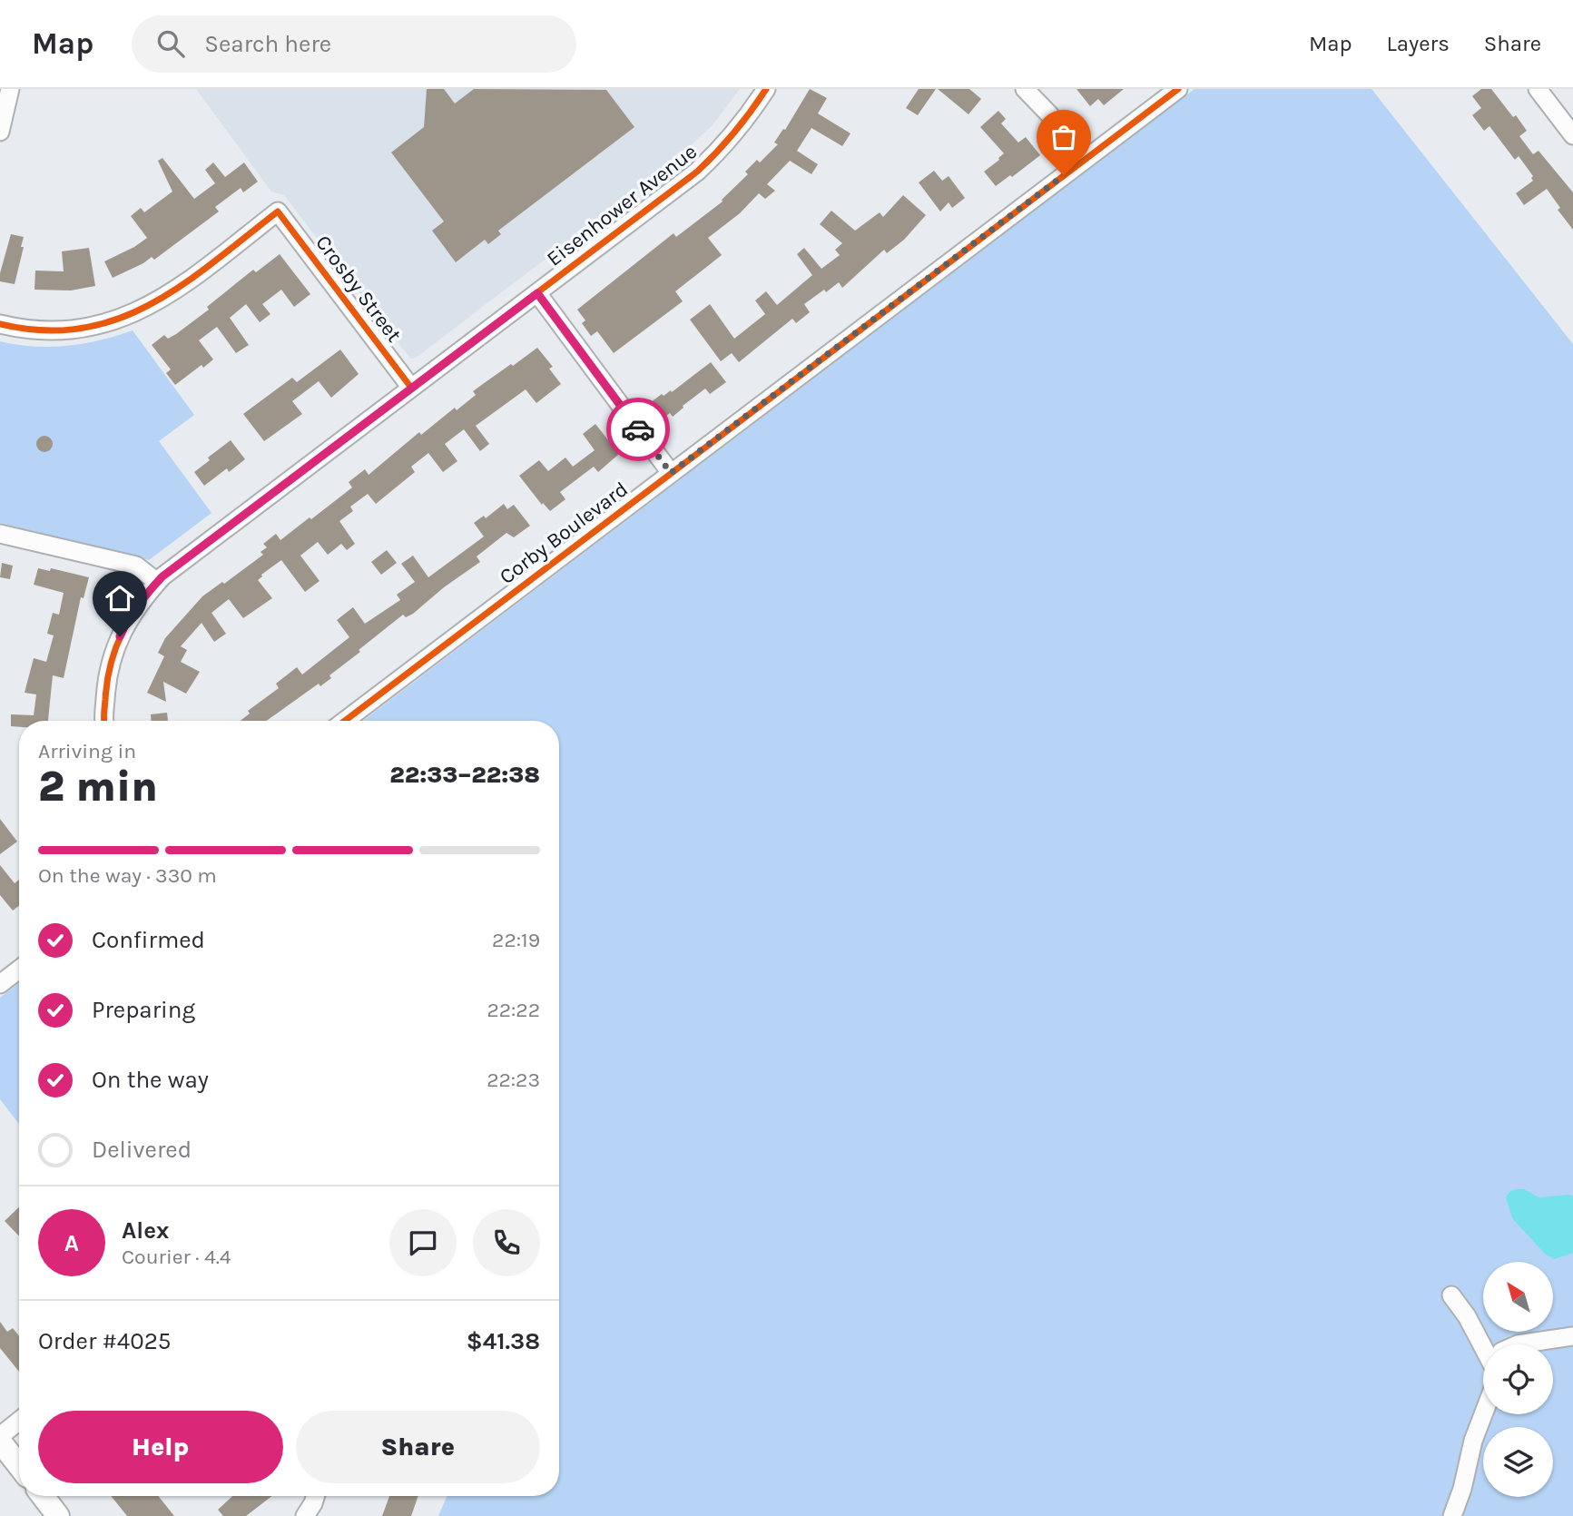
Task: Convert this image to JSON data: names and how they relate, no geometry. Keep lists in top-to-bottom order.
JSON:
{
  "streets": {
    "street": ["Eisenhower Avenue", "Crosby Street", "Corby Boulevard"]
  },
  "crossings": [
    ["Eisenhower Avenue", "Crosby Street"]
  ],
  "north": "top left",
  "page": {
    "header": "Map",
    "search": "Search here",
    "nav": ["Map", "Layers", "Share"],
    "heading": ["2 min", "Arriving in", "22:33–22:38"],
    "panel": [
      "Alex",
      "Courier · 4.4",
      "Order #4025",
      "$41.38"
    ],
    "bar": "On the way · 330 m",
    "list": [
      ["Confirmed", "22:19"],
      ["Preparing", "22:22"],
      ["On the way", "22:23"],
      "Delivered"
    ],
    "round": "A",
    "buttons": ["Help", "Share"]
  }
}
